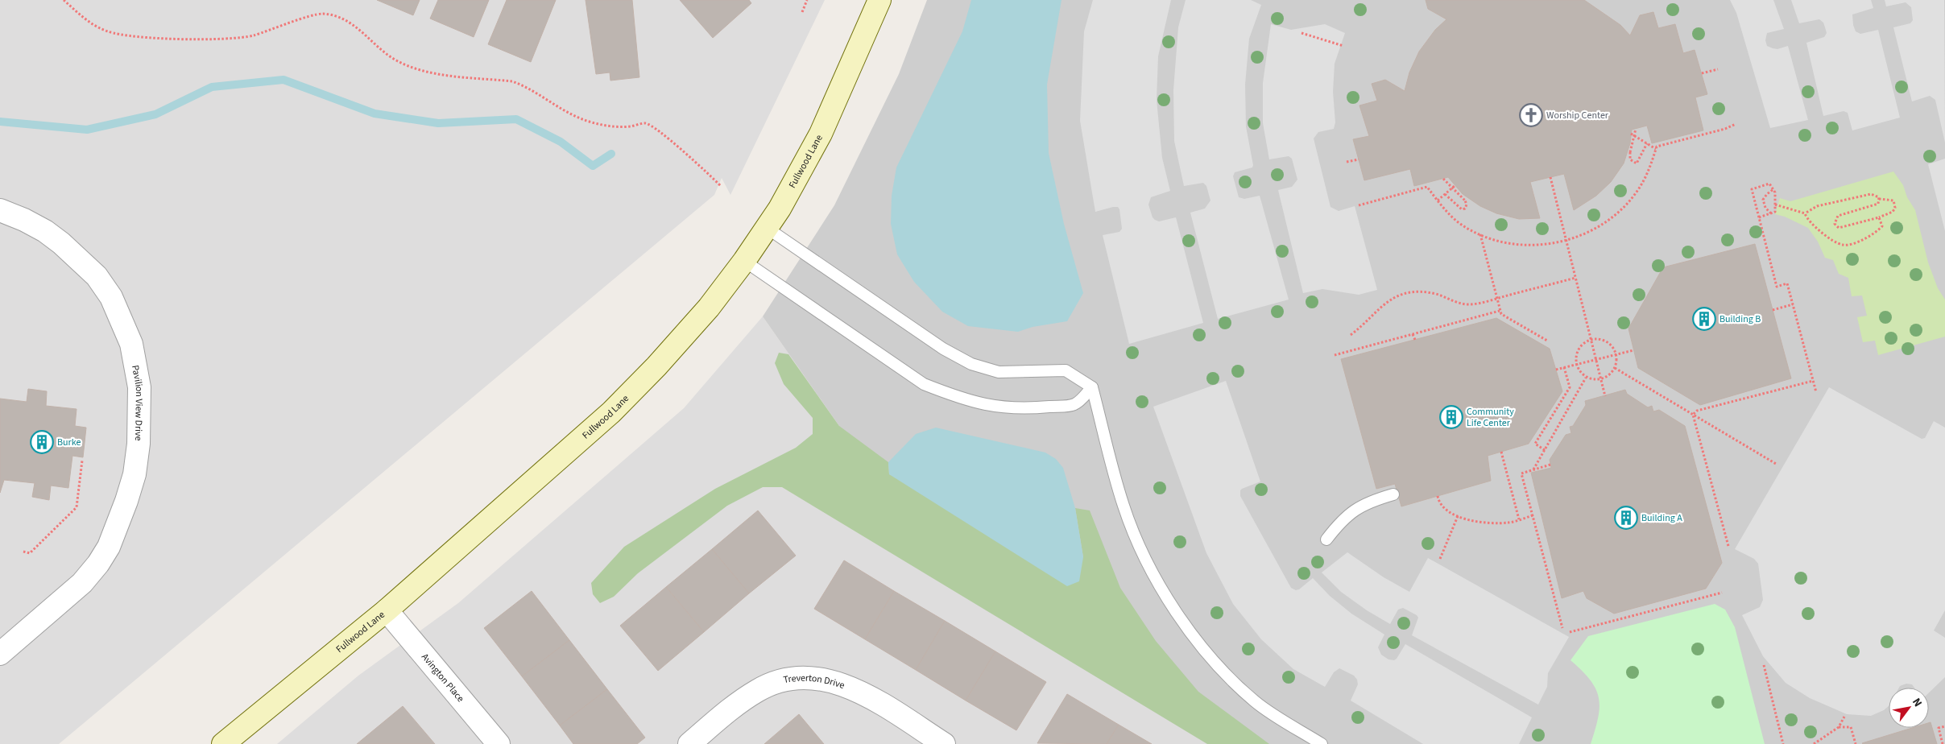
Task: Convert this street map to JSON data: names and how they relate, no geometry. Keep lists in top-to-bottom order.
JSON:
{
  "streets": {
    "street": [
      "Fullwood Lane",
      "Pavilion View Drive",
      "Avington Place",
      "Treverton Drive"
    ]
  },
  "crossings": [
    ["Fullwood Lane", "Avington Place"]
  ],
  "places": {
    "church": ["Worship Center"],
    "building": [
      "Building B",
      "Community Life Center",
      "Burke",
      "Building A"
    ]
  },
  "north": "top right"
}
